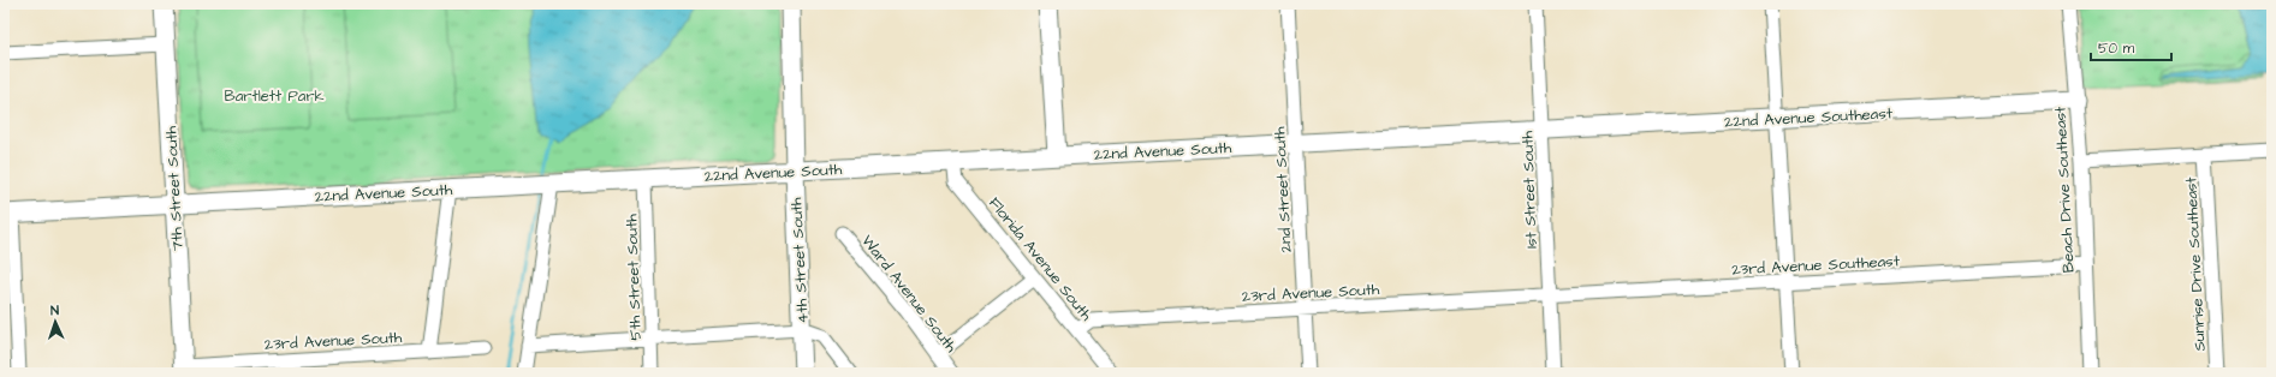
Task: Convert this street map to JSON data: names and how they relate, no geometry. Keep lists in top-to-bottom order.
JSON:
{
  "streets": {
    "street": [
      "22nd Avenue Southeast",
      "22nd Avenue South",
      "7th Street South",
      "2nd Street South",
      "1st Street South",
      "Beach Drive Southeast",
      "Florida Avenue South",
      "4th Street South",
      "23rd Avenue Southeast",
      "Sunrise Drive Southeast",
      "5th Street South",
      "23rd Avenue South",
      "Ward Avenue South"
    ]
  },
  "crossings": [
    ["22nd Avenue Southeast", "22nd Avenue South"],
    ["22nd Avenue Southeast", "1st Street South"],
    ["22nd Avenue Southeast", "Beach Drive Southeast"],
    ["22nd Avenue South", "7th Street South"],
    ["22nd Avenue South", "2nd Street South"],
    ["22nd Avenue South", "1st Street South"],
    ["22nd Avenue South", "Florida Avenue South"],
    ["22nd Avenue South", "4th Street South"],
    ["22nd Avenue South", "5th Street South"],
    ["7th Street South", "23rd Avenue South"],
    ["2nd Street South", "23rd Avenue South"],
    ["1st Street South", "23rd Avenue Southeast"],
    ["1st Street South", "23rd Avenue South"],
    ["Beach Drive Southeast", "23rd Avenue Southeast"],
    ["Florida Avenue South", "23rd Avenue South"],
    ["23rd Avenue Southeast", "23rd Avenue South"]
  ],
  "parks": ["Bartlett Park"],
  "scale_bar": "50 m",
  "north": "top"
}
